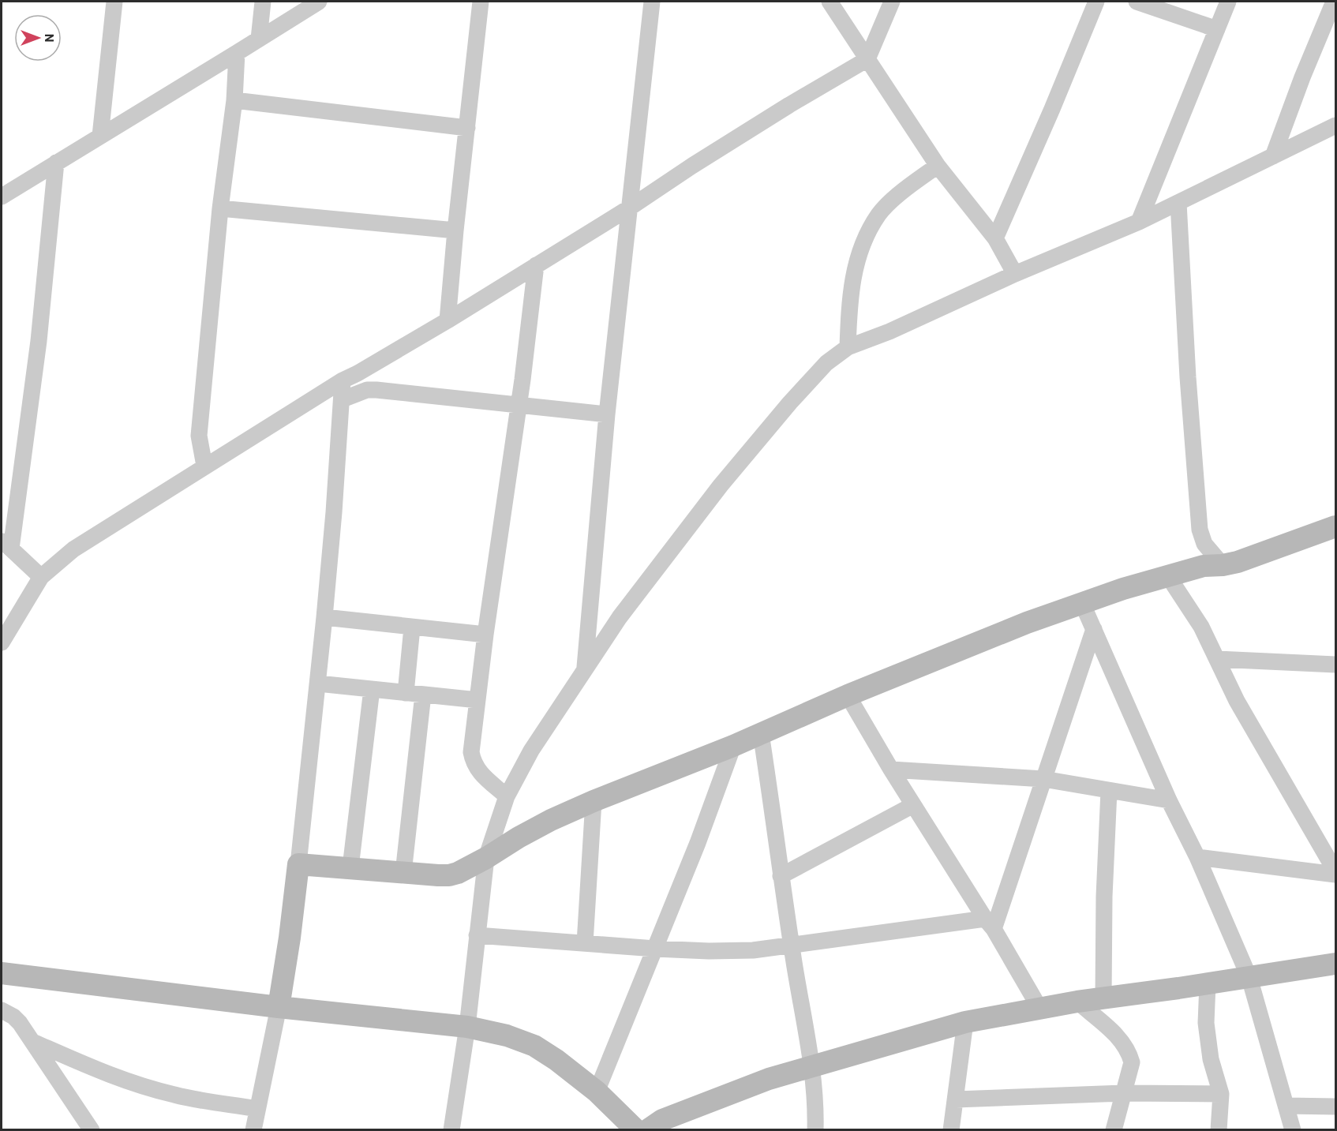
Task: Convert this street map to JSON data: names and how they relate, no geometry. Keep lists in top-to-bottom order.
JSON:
{
  "north": "right"
}
